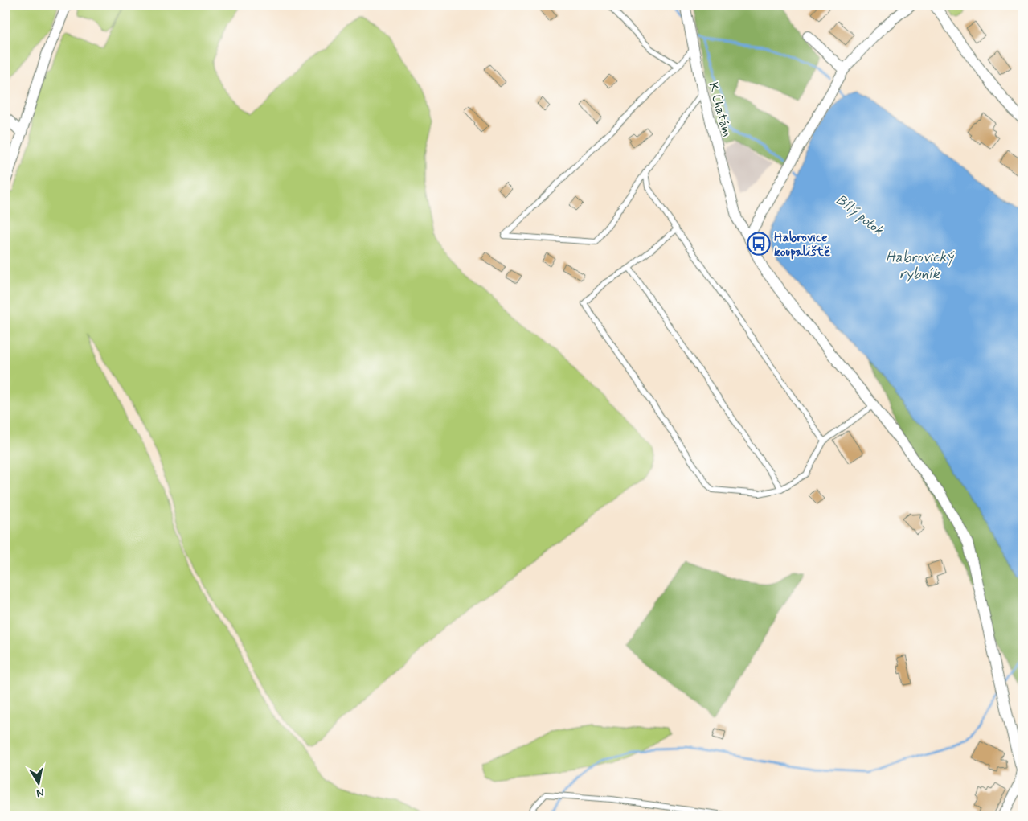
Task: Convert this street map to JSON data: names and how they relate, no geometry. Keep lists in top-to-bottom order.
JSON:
{
  "streets": {
    "street": ["K Chatám"]
  },
  "water": ["Bílý potok", "Habrovický rybník"],
  "places": {
    "bus stop": ["Habrovice koupaliště"]
  },
  "north": "bottom"
}
